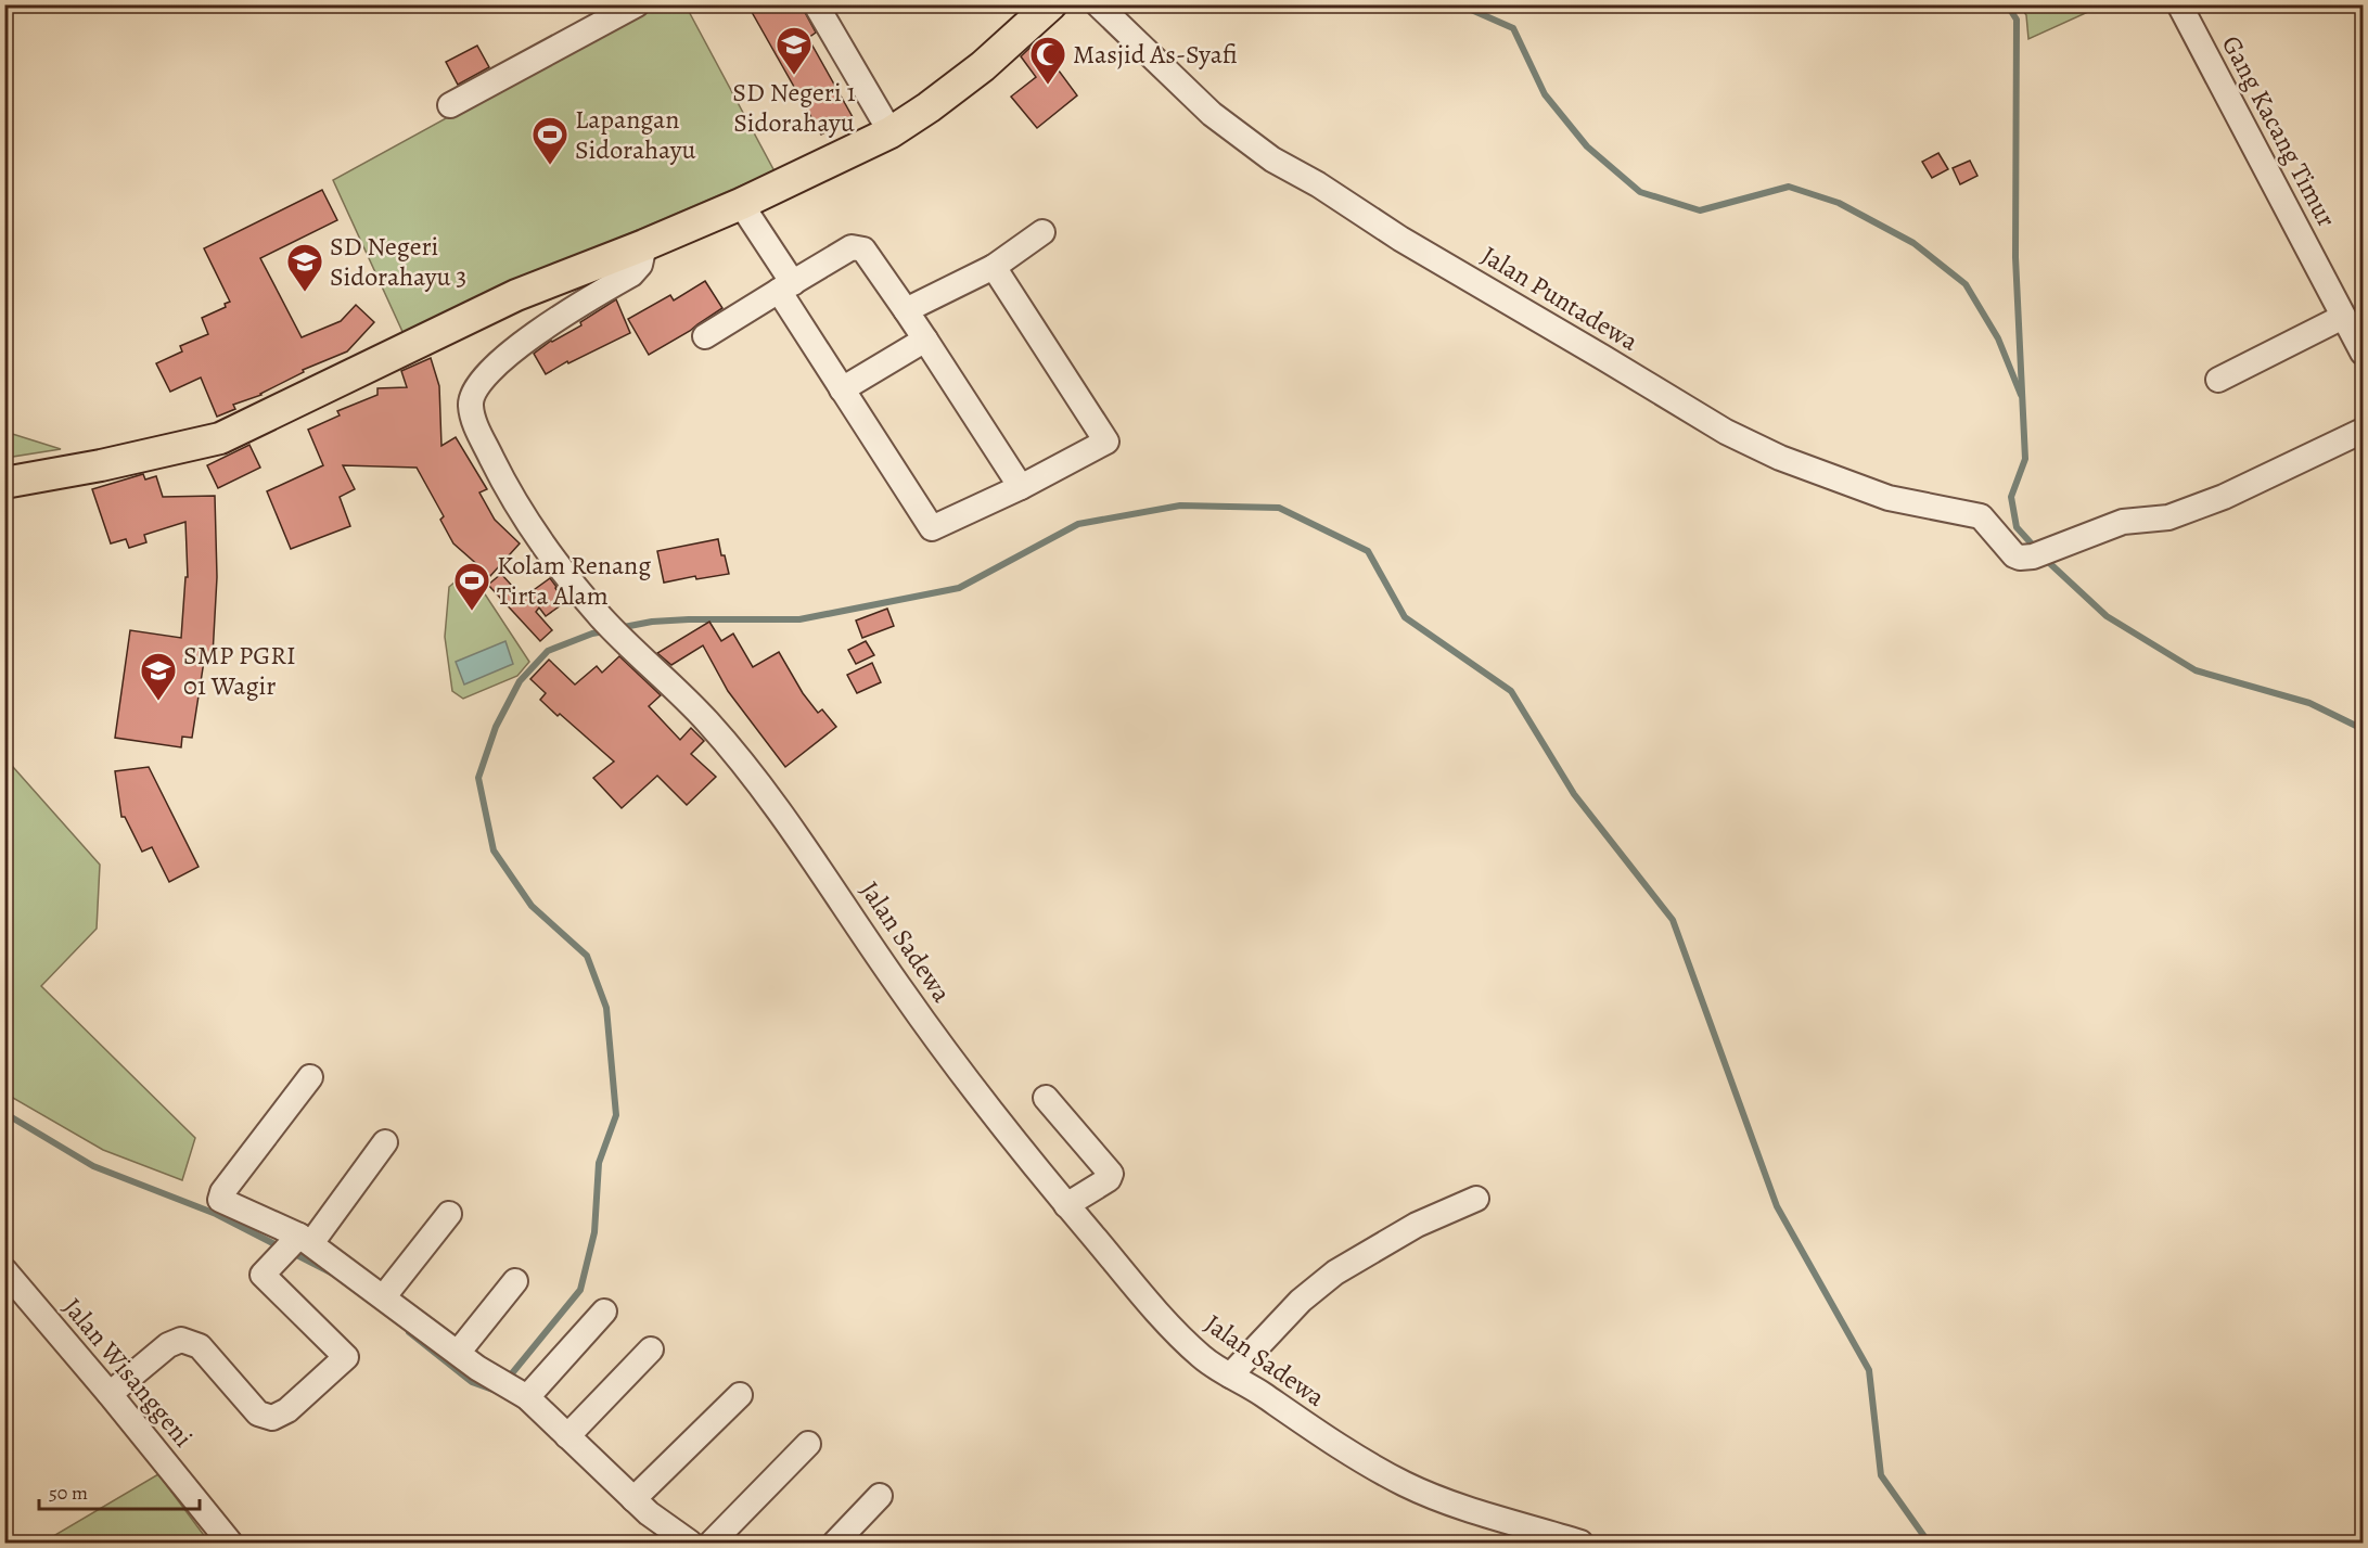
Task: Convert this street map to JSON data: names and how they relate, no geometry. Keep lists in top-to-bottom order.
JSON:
{
  "streets": {
    "street": [
      "Gang Kacang Timur",
      "Jalan Puntadewa",
      "Jalan Sadewa",
      "Jalan Wisanggeni"
    ]
  },
  "places": {
    "school or university": ["SD Negeri 1 Sidorahayu", "SD Negeri Sidorahayu 3", "SMP PGRI 01 Wagir"],
    "mosque": ["Masjid As-Syafi"],
    "sports": ["Lapangan Sidorahayu", "Kolam Renang Tirta Alam"]
  },
  "scale_bar": "50 m"
}
